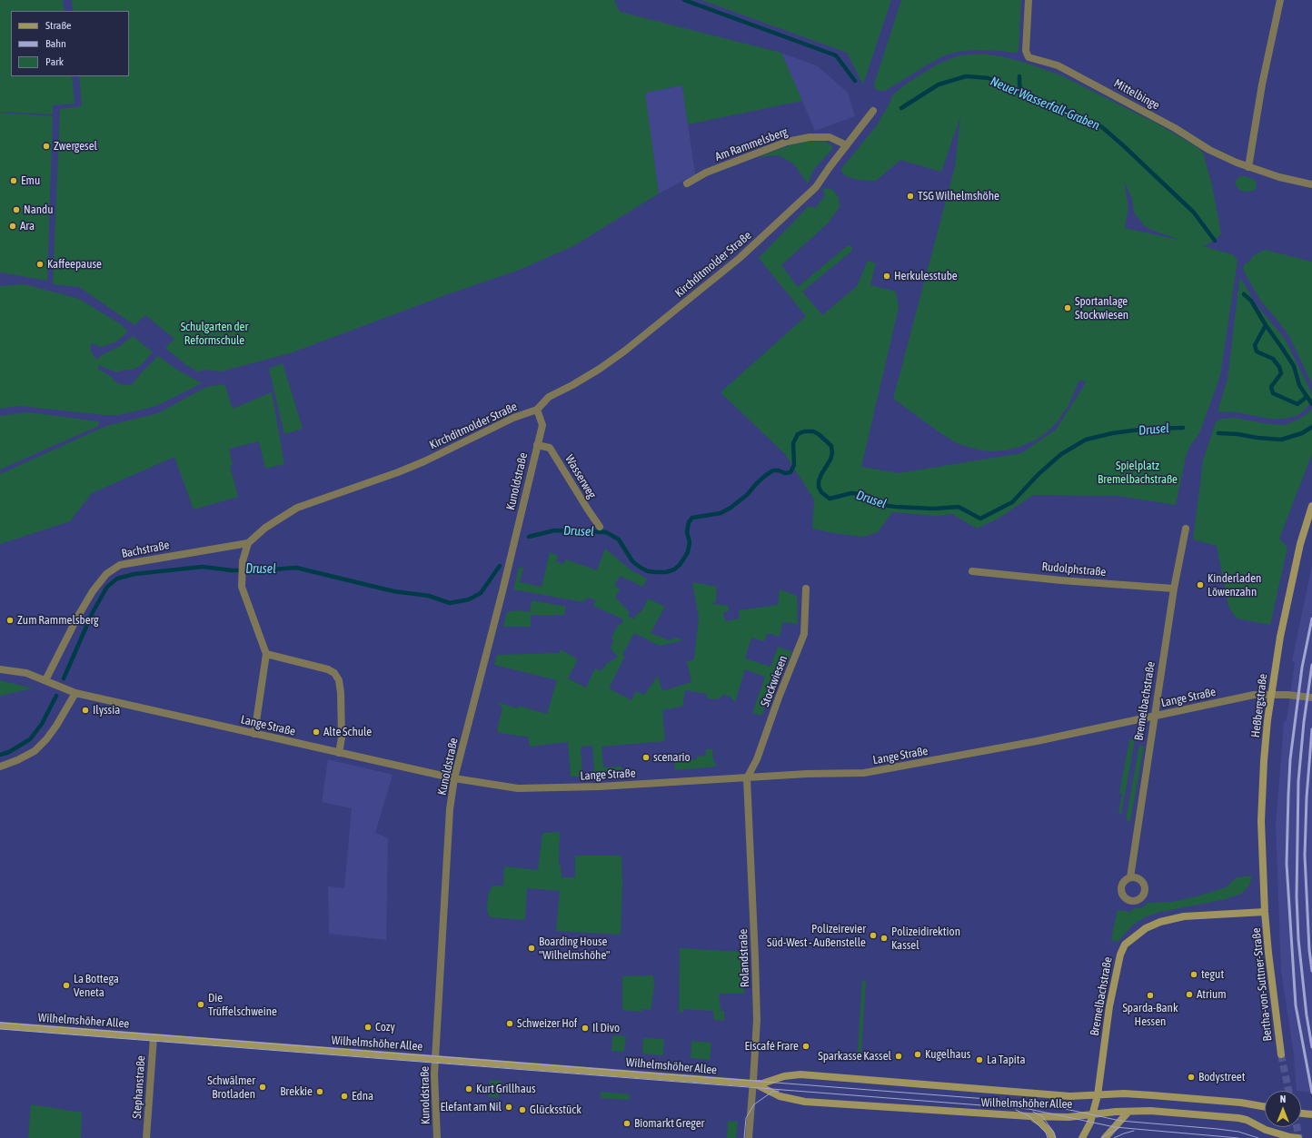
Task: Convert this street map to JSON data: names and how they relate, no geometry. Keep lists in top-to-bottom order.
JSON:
{
  "streets": {
    "main road": [
      "Bremelbachstraße",
      "Heßbergstraße",
      "Bertha-von-Suttner-Straße",
      "Wilhelmshöher Allee"
    ],
    "street": [
      "Mittelbinge",
      "Am Rammelsberg",
      "Kirchditmolder Straße",
      "Wasserweg",
      "Kunoldstraße",
      "Bachstraße",
      "Rudolphstraße",
      "Stockwiesen",
      "Lange Straße",
      "Rolandstraße",
      "Stephanstraße"
    ]
  },
  "crossings": [
    ["Am Rammelsberg", "Kirchditmolder Straße"],
    ["Kirchditmolder Straße", "Kunoldstraße"],
    ["Kirchditmolder Straße", "Bachstraße"],
    ["Wasserweg", "Kunoldstraße"],
    ["Kunoldstraße", "Lange Straße"],
    ["Kunoldstraße", "Wilhelmshöher Allee"],
    ["Bachstraße", "Lange Straße"],
    ["Rudolphstraße", "Bremelbachstraße"],
    ["Stockwiesen", "Lange Straße"],
    ["Stockwiesen", "Rolandstraße"],
    ["Lange Straße", "Bremelbachstraße"],
    ["Lange Straße", "Rolandstraße"],
    ["Bremelbachstraße", "Heßbergstraße"],
    ["Bremelbachstraße", "Bertha-von-Suttner-Straße"],
    ["Bremelbachstraße", "Wilhelmshöher Allee"],
    ["Heßbergstraße", "Bertha-von-Suttner-Straße"],
    ["Rolandstraße", "Wilhelmshöher Allee"],
    ["Wilhelmshöher Allee", "Stephanstraße"]
  ],
  "water": ["Neuer Wasserfall-Graben", "Drusel"],
  "parks": ["Schulgarten der Reformschule", "Spielplatz Bremelbachstraße"],
  "places": [
    "Zwergesel",
    "Emu",
    "TSG Wilhelmshöhe",
    "Nandu",
    "Ara",
    "Kaffeepause",
    "Herkulesstube",
    "Sportanlage Stockwiesen",
    "Kinderladen Löwenzahn",
    "Zum Rammelsberg",
    "Ilyssia",
    "Alte Schule",
    "scenario",
    "Polizeirevier Süd-West - Außenstelle",
    "Polizeidirektion Kassel",
    "Boarding House \"Wilhelmshöhe\"",
    "tegut",
    "La Bottega Veneta",
    "Atrium",
    "Sparda-Bank Hessen",
    "Die Trüffelschweine",
    "Schweizer Hof",
    "Cozy",
    "Il Divo",
    "Eiscafé Frare",
    "Kugelhaus",
    "Sparkasse Kassel",
    "La Tapita",
    "Bodystreet",
    "Schwälmer Brotladen",
    "Kurt Grillhaus",
    "Brekkie",
    "Edna",
    "Elefant am Nil",
    "Glücksstück",
    "Biomarkt Greger"
  ],
  "legend": ["Straße", "Bahn", "Park"],
  "north": "top"
}
